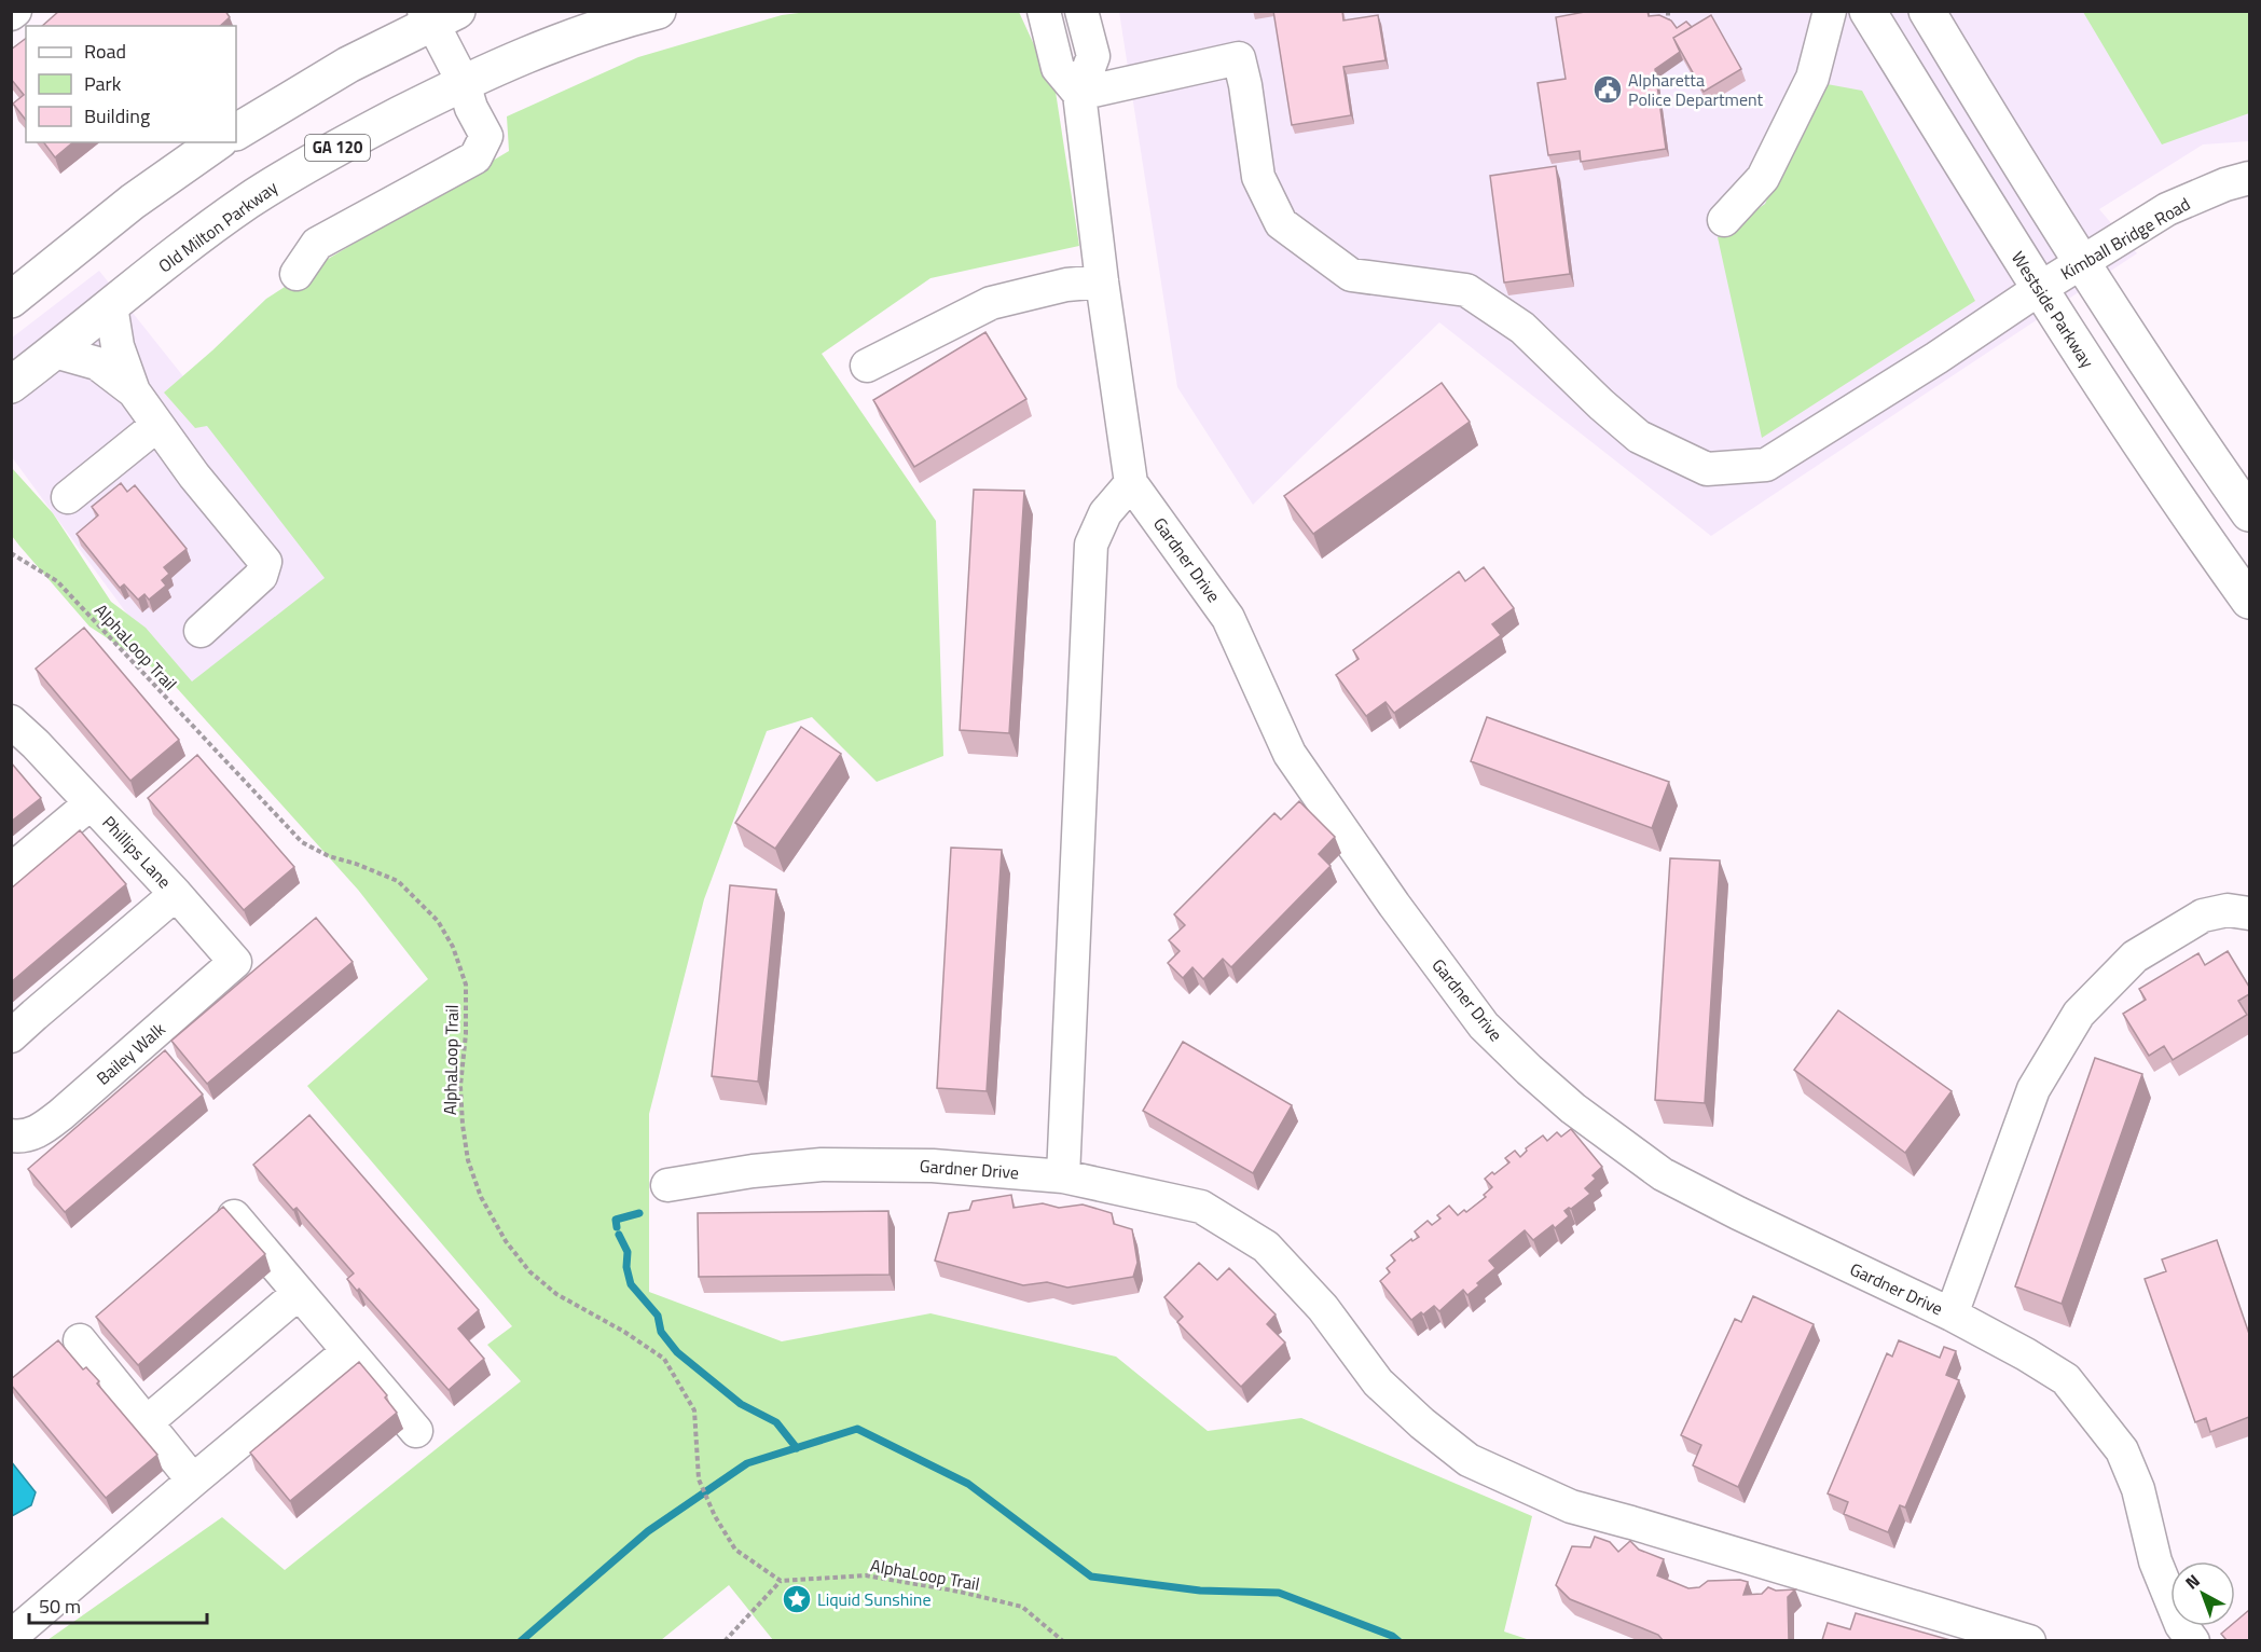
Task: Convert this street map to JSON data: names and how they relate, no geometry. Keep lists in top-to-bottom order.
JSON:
{
  "streets": {
    "main road": ["GA 120", "Old Milton Parkway", "Westside Parkway"],
    "street": [
      "Kimball Bridge Road",
      "Gardner Drive",
      "Phillips Lane",
      "Bailey Walk"
    ],
    "path": ["AlphaLoop Trail"]
  },
  "crossings": [
    ["Kimball Bridge Road", "Westside Parkway"],
    ["Kimball Bridge Road", "Gardner Drive"],
    ["Phillips Lane", "Bailey Walk"]
  ],
  "places": {
    "public building": ["Alpharetta Police Department"],
    "place": ["Liquid Sunshine"]
  },
  "legend": ["Road", "Park", "Building"],
  "scale_bar": "50 m",
  "north": "top left"
}
